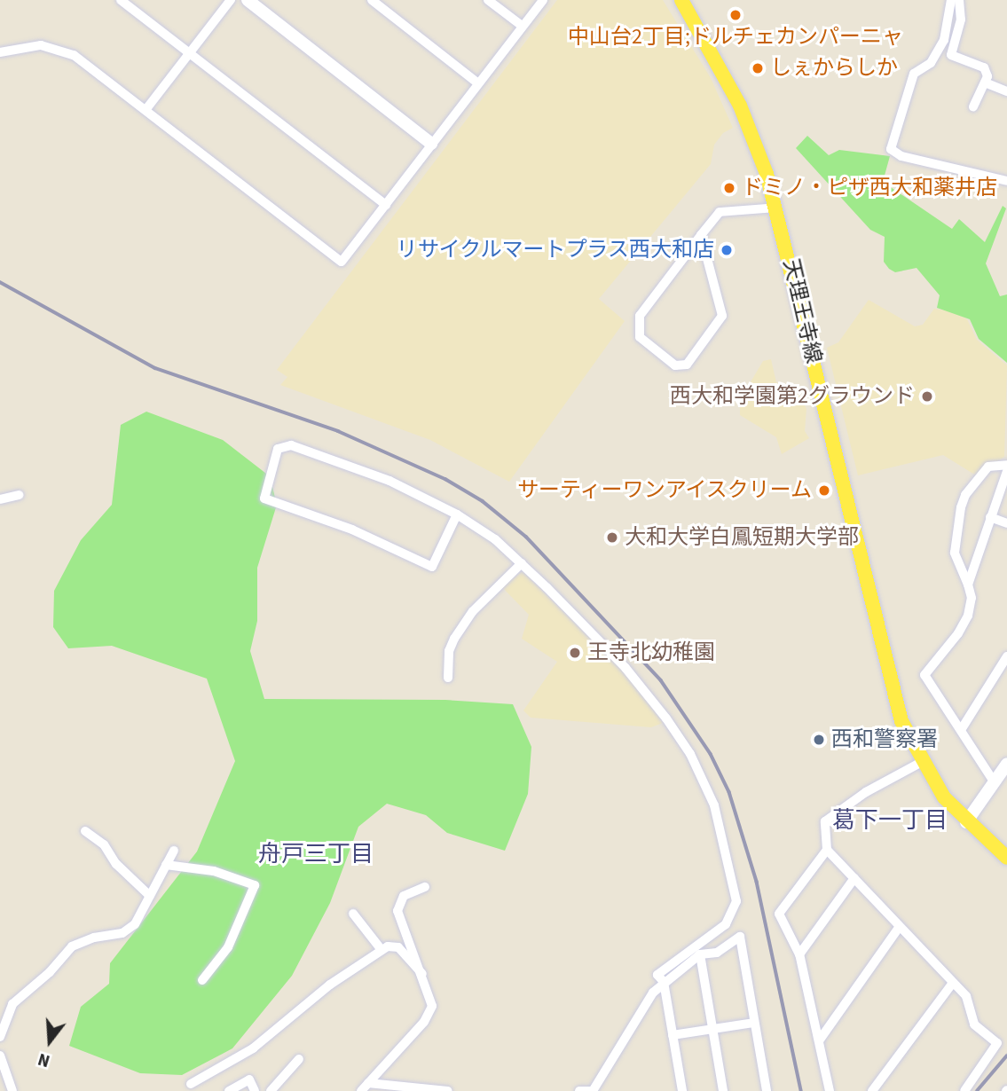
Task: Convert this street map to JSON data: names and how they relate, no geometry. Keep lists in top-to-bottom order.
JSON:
{
  "streets": {
    "main road": ["天理王寺線"]
  },
  "districts": ["葛下一丁目", "舟戸三丁目"],
  "places": [
    "中山台2丁目;ドルチェカンパーニャ",
    "しぇからしか",
    "ドミノ・ピザ西大和薬井店",
    "リサイクルマートプラス西大和店",
    "西大和学園第2グラウンド",
    "サーティーワンアイスクリーム",
    "大和大学白鳳短期大学部",
    "王寺北幼稚園",
    "西和警察署"
  ],
  "north": "bottom"
}
